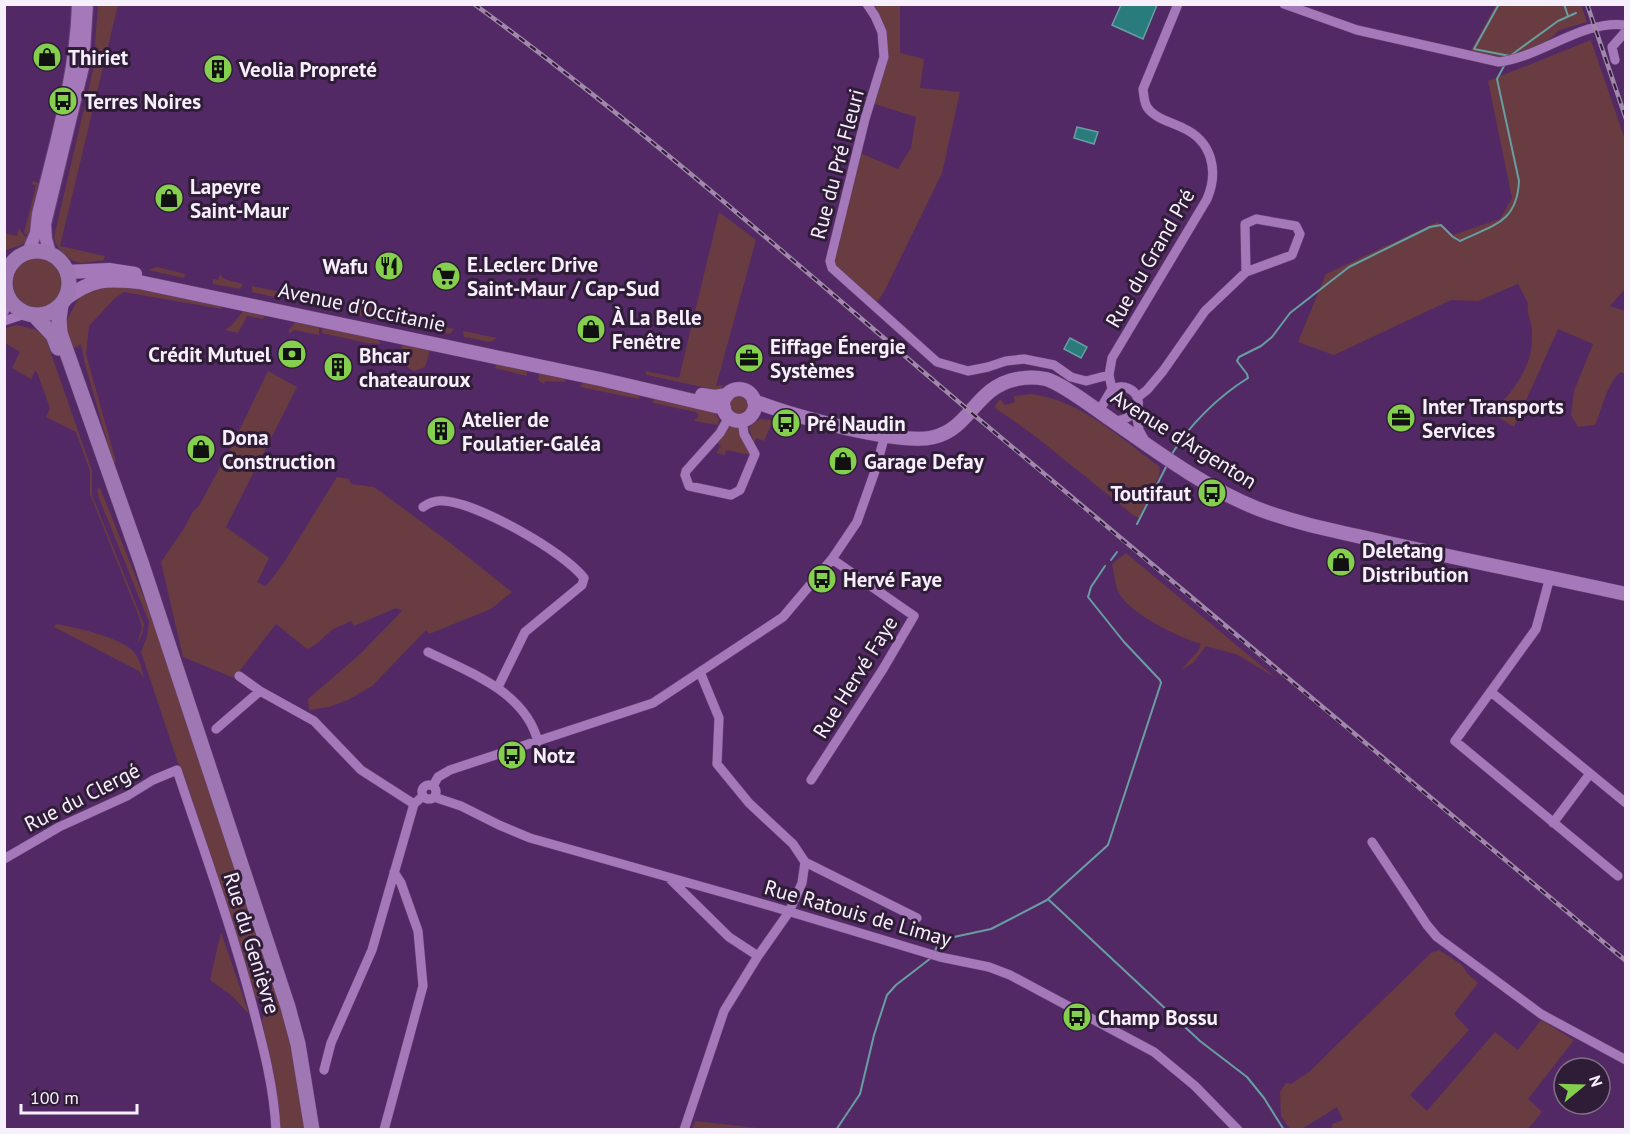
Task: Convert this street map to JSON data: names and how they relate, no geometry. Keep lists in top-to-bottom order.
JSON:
{
  "streets": {
    "main road": ["Avenue d'Occitanie", "Avenue d'Argenton"],
    "street": [
      "Rue du Pré Fleuri",
      "Rue du Grand Pré",
      "Rue Hervé Faye",
      "Rue du Clergé",
      "Rue Ratouis de Limay",
      "Rue du Genièvre"
    ]
  },
  "crossings": [
    ["Rue du Pré Fleuri", "Rue du Grand Pré"],
    ["Avenue d'Occitanie", "Avenue d'Argenton"],
    ["Rue du Clergé", "Rue du Genièvre"]
  ],
  "places": {
    "shop": [
      "Thiriet",
      "Lapeyre Saint-Maur",
      "À La Belle Fenêtre",
      "Dona Construction",
      "Garage Defay",
      "Deletang Distribution"
    ],
    "building": ["Veolia Propreté", "Bhcar chateauroux", "Atelier de Foulatier-Galéa"],
    "bus stop": [
      "Terres Noires",
      "Pré Naudin",
      "Toutifaut",
      "Hervé Faye",
      "Notz",
      "Champ Bossu"
    ],
    "restaurant": ["Wafu"],
    "supermarket": ["E.Leclerc Drive Saint-Maur / Cap-Sud"],
    "bank": ["Crédit Mutuel"],
    "office": ["Eiffage Énergie Systèmes", "Inter Transports Services"]
  },
  "scale_bar": "100 m",
  "north": "right"
}
